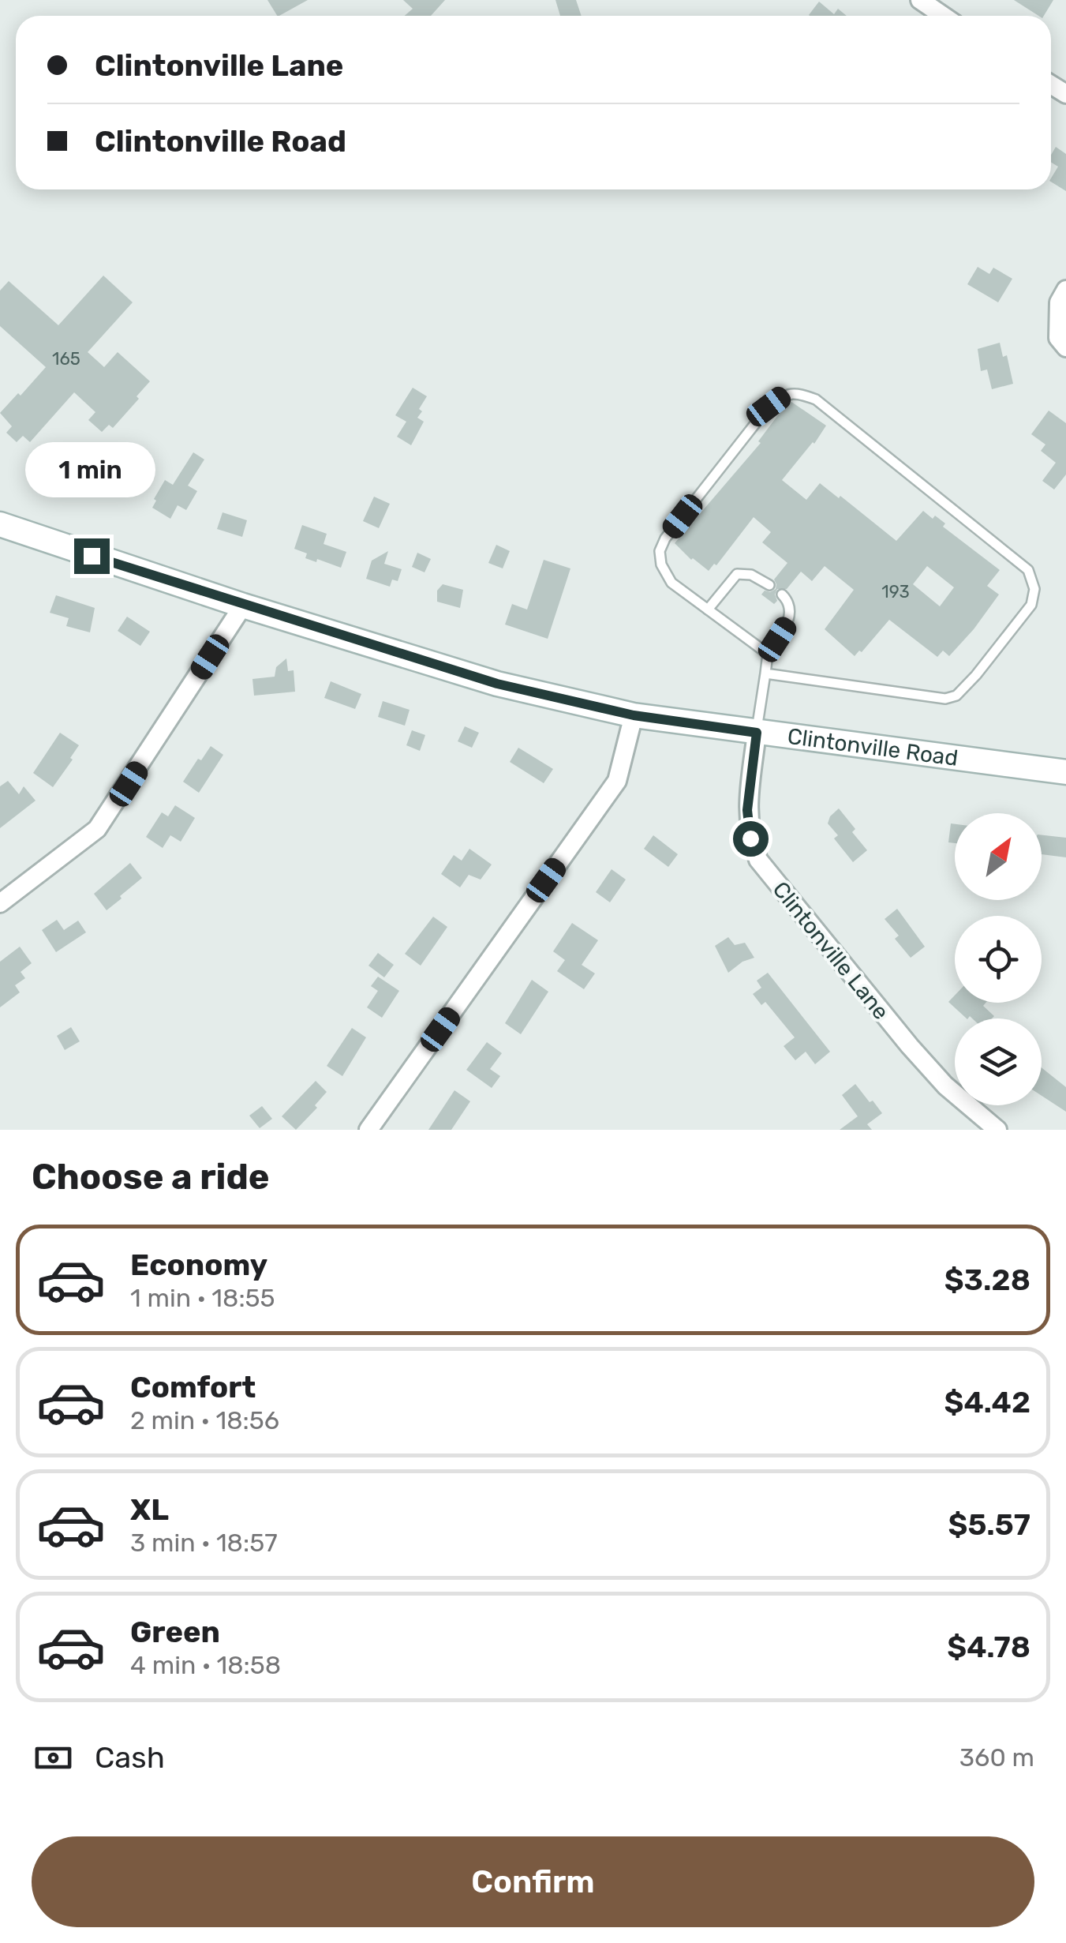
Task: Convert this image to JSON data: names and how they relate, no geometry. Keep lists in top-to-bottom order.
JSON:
{
  "streets": {
    "main road": ["Clintonville Road"],
    "street": ["Clintonville Lane"]
  },
  "crossings": [
    ["Clintonville Road", "Clintonville Lane"]
  ],
  "house_numbers": ["165", "193"],
  "north": "top right",
  "page": {
    "banner": ["Clintonville Lane", "Clintonville Road"],
    "bubble": "1 min",
    "heading": "Choose a ride",
    "list": [
      {
        "name": "Economy",
        "note": "1 min · 18:55",
        "value": "$3.28"
      },
      {
        "name": "Comfort",
        "note": "2 min · 18:56",
        "value": "$4.42"
      },
      {
        "name": "XL",
        "note": "3 min · 18:57",
        "value": "$5.57"
      },
      {
        "name": "Green",
        "note": "4 min · 18:58",
        "value": "$4.78"
      }
    ],
    "pay": ["Cash", "360 m"],
    "buttons": "Confirm"
  }
}
